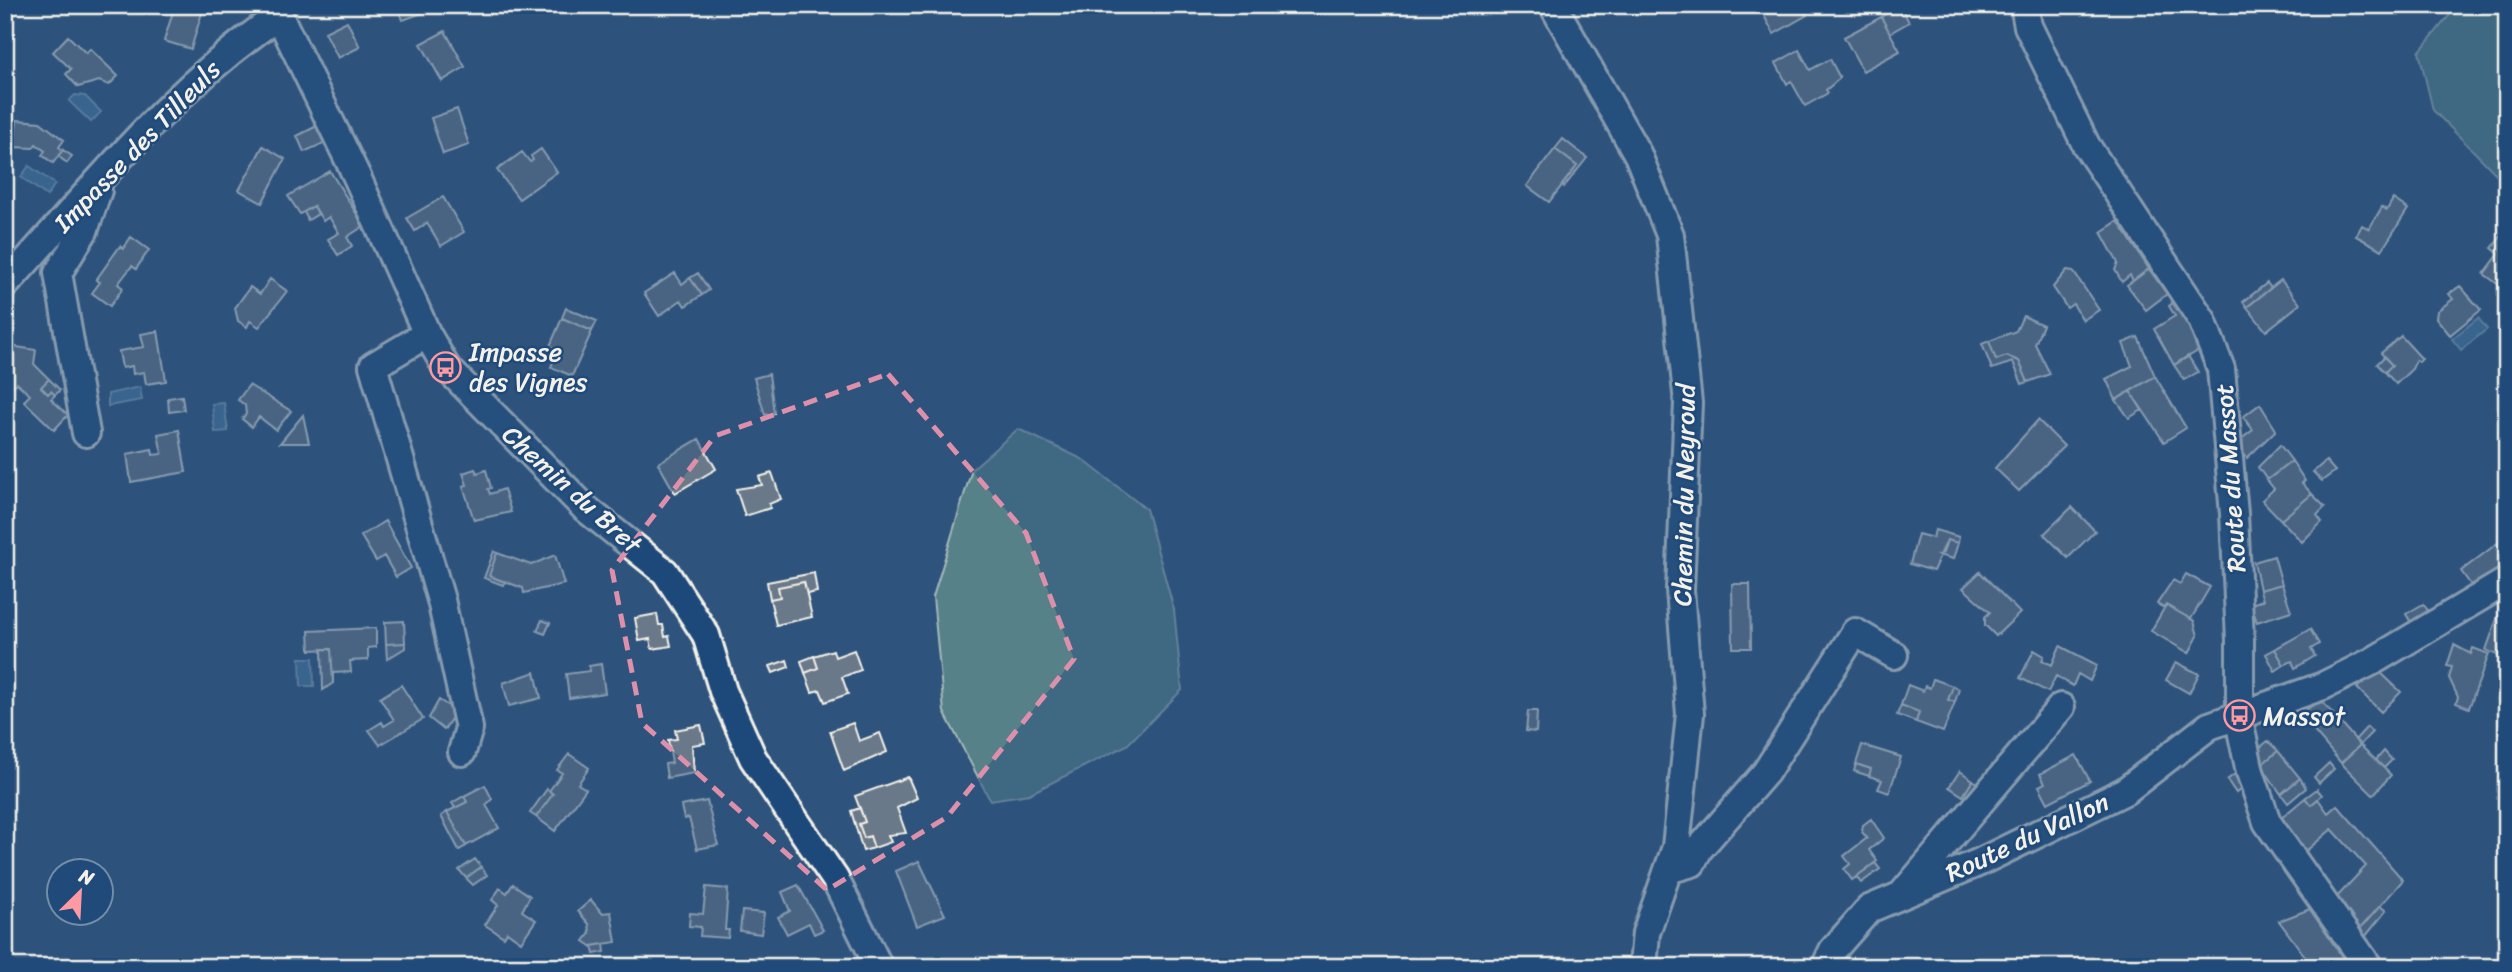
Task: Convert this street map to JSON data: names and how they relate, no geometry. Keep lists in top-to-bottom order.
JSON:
{
  "streets": {
    "street": [
      "Impasse des Tilleuls",
      "Route du Massot",
      "Chemin du Bret",
      "Chemin du Neyroud",
      "Route du Vallon"
    ]
  },
  "crossings": [
    ["Impasse des Tilleuls", "Chemin du Bret"],
    ["Route du Massot", "Route du Vallon"]
  ],
  "places": {
    "bus stop": ["Impasse des Vignes", "Massot"]
  },
  "north": "top right"
}
